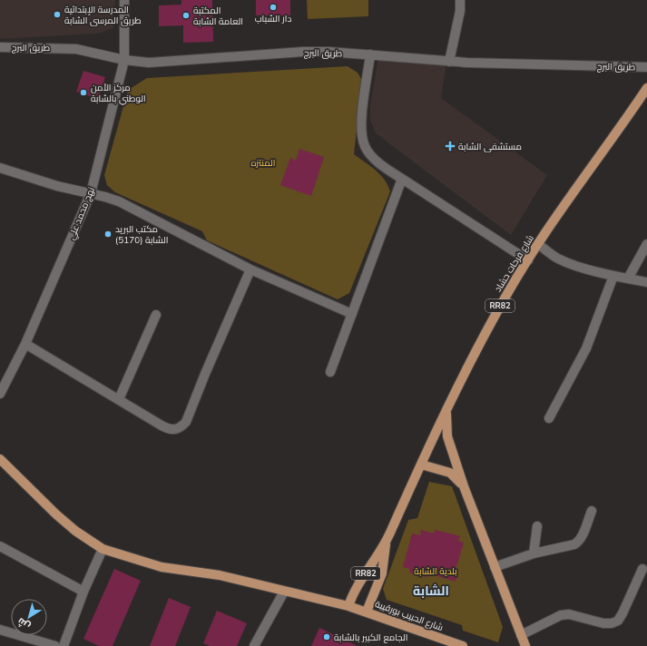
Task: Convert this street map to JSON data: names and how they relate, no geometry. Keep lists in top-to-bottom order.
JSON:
{
  "streets": {
    "main road": ["شارع فرحات حشاد", "RR82", "شارع الحبيب بورقيبة"],
    "street": ["طريق البرج", "نهج محمد علي"]
  },
  "crossings": [
    ["طريق البرج", "نهج محمد علي"],
    ["شارع فرحات حشاد", "شارع الحبيب بورقيبة"]
  ],
  "districts": ["الشابة"],
  "parks": ["المنتزه", "بلدية الشابة"],
  "places": {
    "other": [
      "دار الشباب",
      "المدرسة الإبتدائية طريق المرسى الشابة",
      "المكتبة العامة الشابة",
      "مركز الأمن الوطني بالشابة",
      "مكتب البريد الشابة (5170)",
      "الجامع الكبير بالشابة"
    ],
    "health": ["مستشفى الشابة"]
  },
  "north": "bottom left"
}
